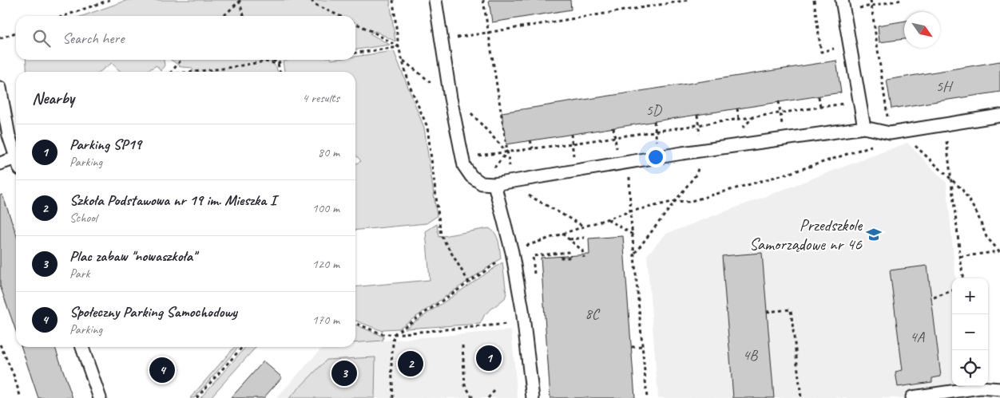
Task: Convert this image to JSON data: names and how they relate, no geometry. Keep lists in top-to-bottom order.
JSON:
{
  "places": {
    "school or university": ["Przedszkole Samorządowe nr 46"]
  },
  "house_numbers": [
    "5H",
    "5D",
    "8C",
    "4A",
    "4B"
  ],
  "north": "bottom right",
  "page": {
    "search": "Search here",
    "heading": ["Nearby", "4 results"],
    "list": [
      {
        "mark": "1",
        "name": "Parking SP19",
        "note": "Parking",
        "value": "80 m"
      },
      {
        "mark": "2",
        "name": "Szkoła Podstawowa nr 19 im. Mieszka I",
        "note": "School",
        "value": "100 m"
      },
      {
        "mark": "3",
        "name": "Plac zabaw \"nowaszkoła\"",
        "note": "Park",
        "value": "120 m"
      },
      {
        "mark": "4",
        "name": "Społeczny Parking Samochodowy",
        "note": "Parking",
        "value": "170 m"
      }
    ],
    "map_buttons": ["+", "−"],
    "pins": [
      "1",
      "2",
      "4",
      "3"
    ]
  }
}
